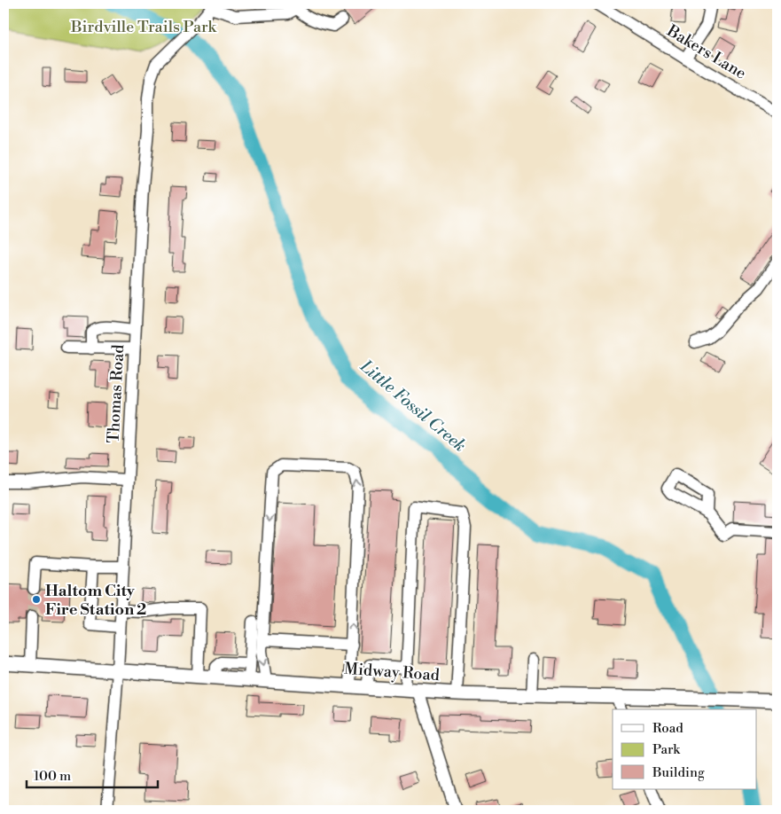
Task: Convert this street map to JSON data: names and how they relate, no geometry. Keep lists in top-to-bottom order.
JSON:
{
  "streets": {
    "main road": ["Midway Road"],
    "street": ["Bakers Lane", "Thomas Road"]
  },
  "crossings": [
    ["Thomas Road", "Midway Road"]
  ],
  "water": ["Little Fossil Creek"],
  "parks": ["Birdville Trails Park"],
  "places": ["Haltom City Fire Station 2"],
  "legend": ["Road", "Park", "Building"],
  "scale_bar": "100 m"
}
